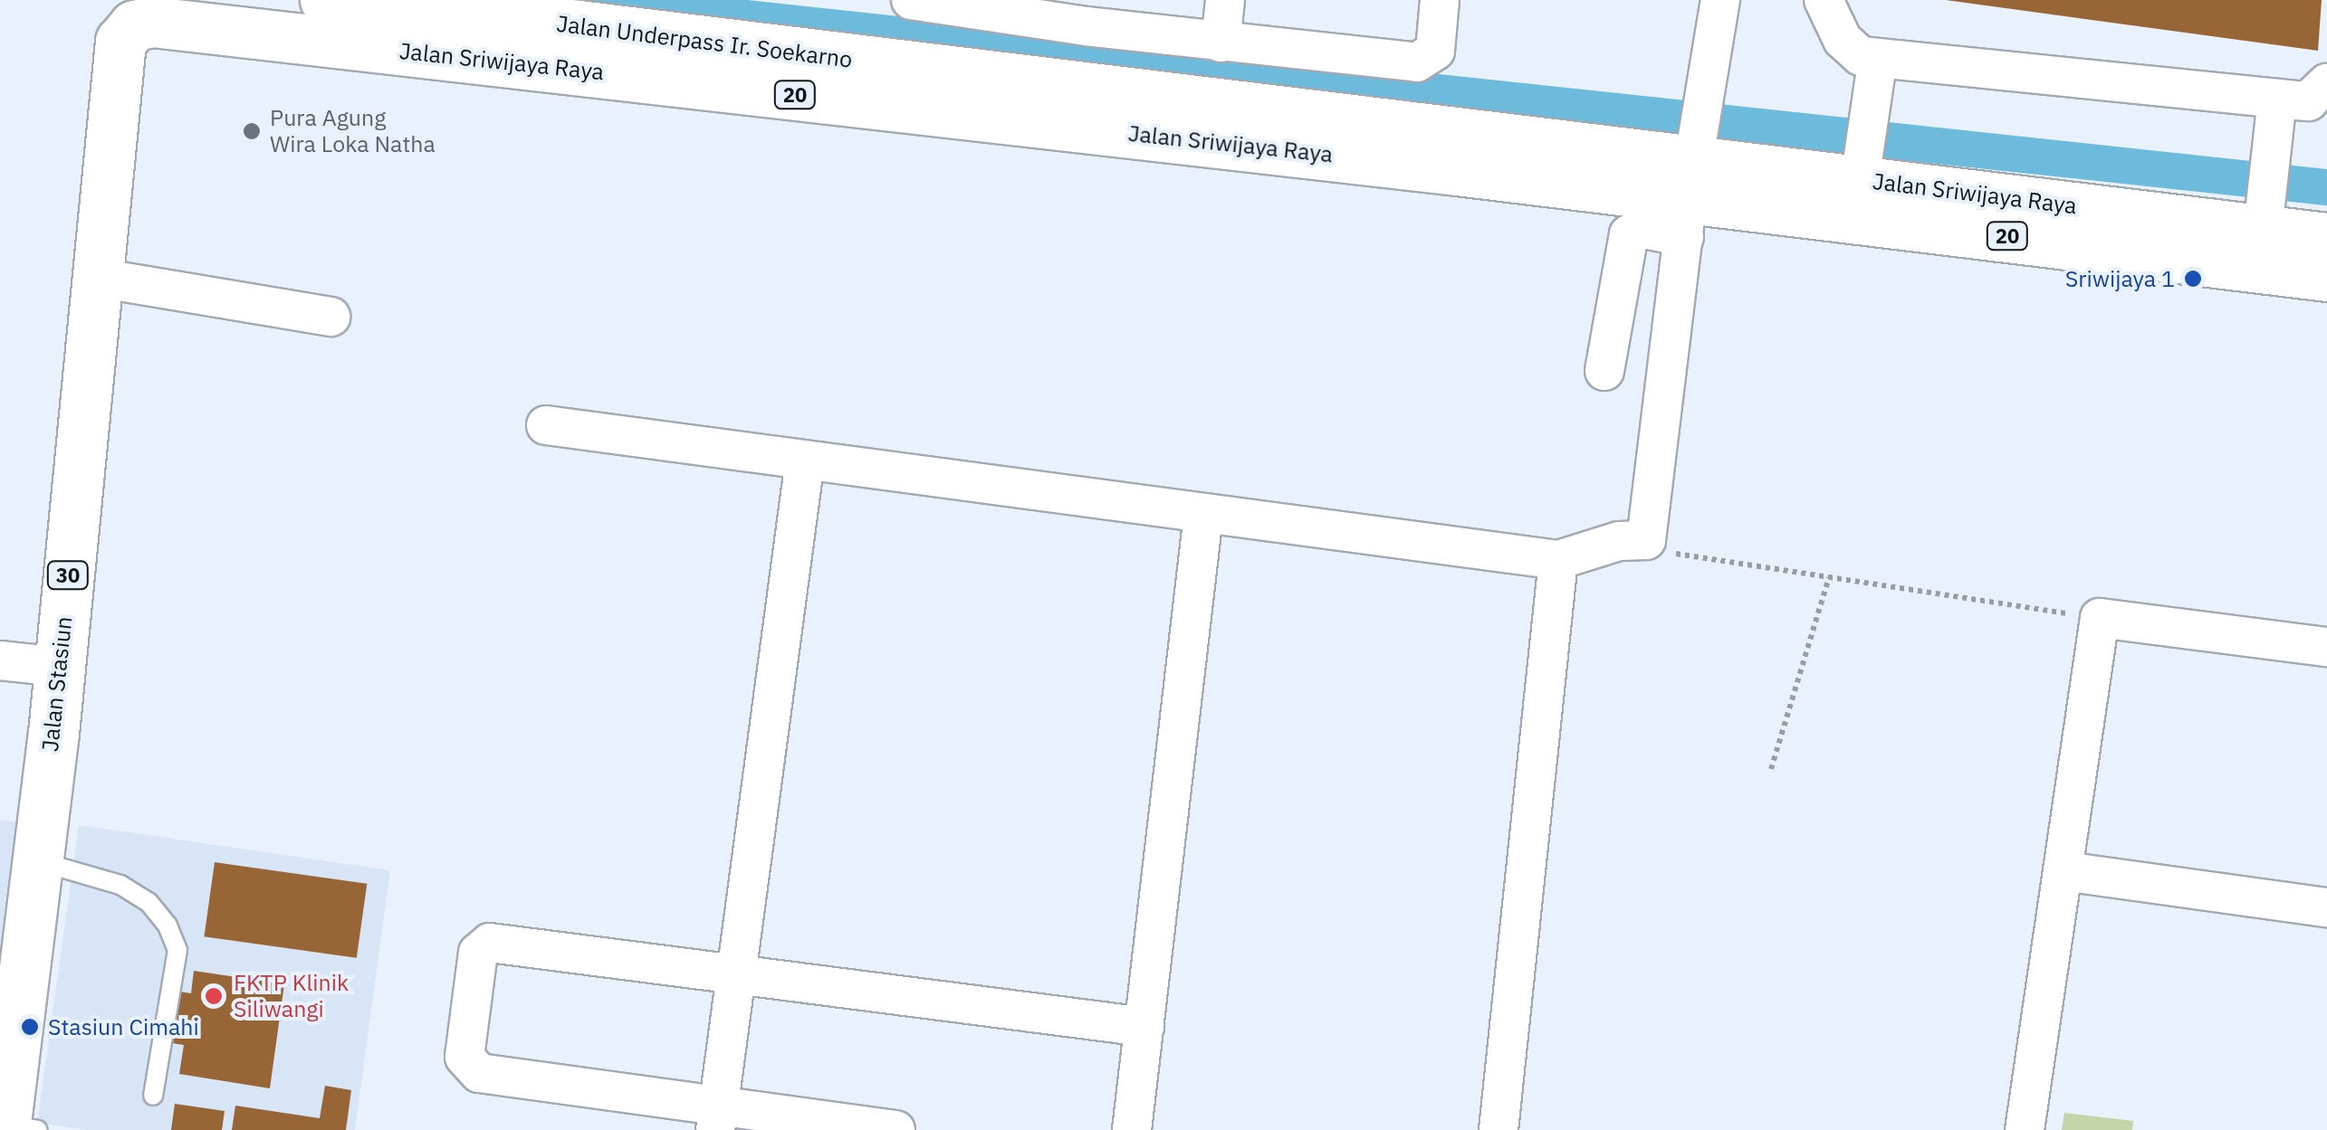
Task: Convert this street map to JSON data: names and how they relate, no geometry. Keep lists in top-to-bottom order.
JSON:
{
  "streets": {
    "main road": [
      "Jalan Underpass Ir. Soekarno",
      "Jalan Sriwijaya Raya",
      "20",
      "30",
      "Jalan Stasiun"
    ]
  },
  "crossings": [
    ["Jalan Underpass Ir. Soekarno", "Jalan Sriwijaya Raya"],
    ["Jalan Sriwijaya Raya", "Jalan Stasiun"]
  ],
  "places": [
    "Pura Agung Wira Loka Natha",
    "Sriwijaya 1",
    "FKTP Klinik Siliwangi",
    "Stasiun Cimahi"
  ]
}
